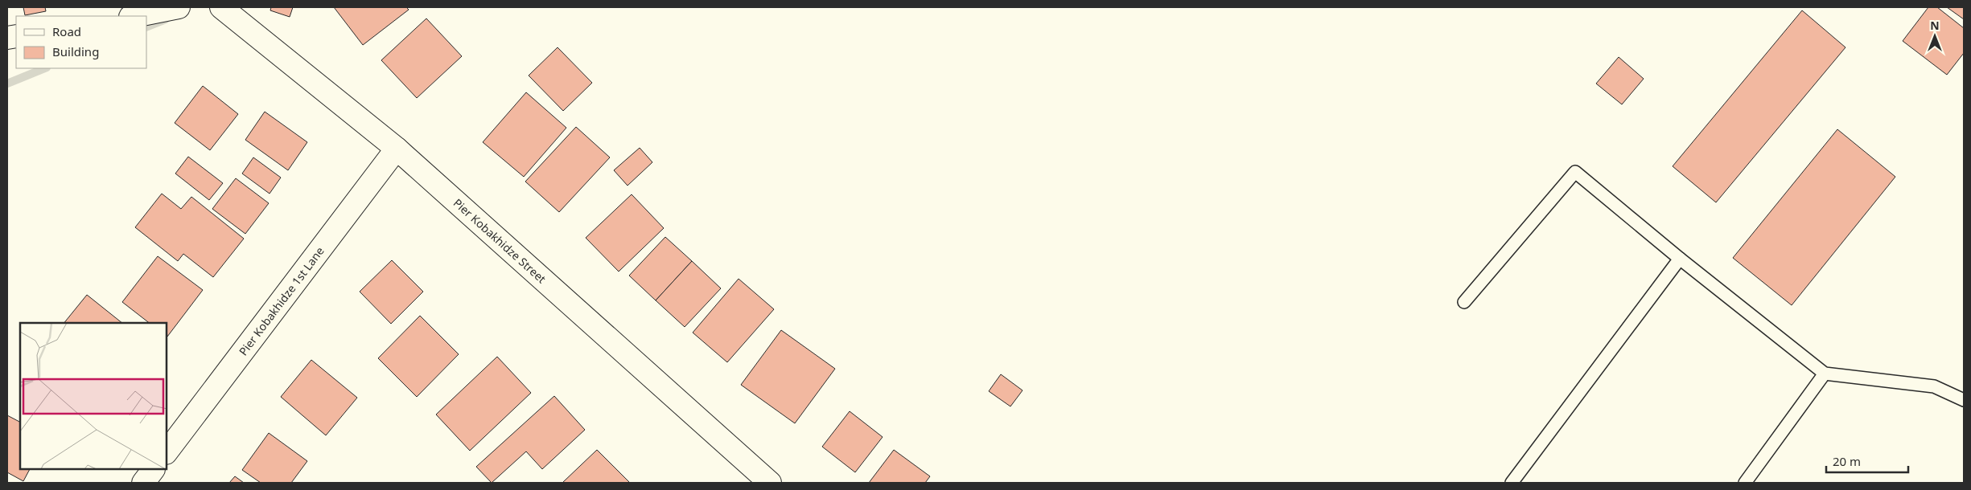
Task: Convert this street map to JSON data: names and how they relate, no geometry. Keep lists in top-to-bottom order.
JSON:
{
  "streets": {
    "street": ["Pier Kobakhidze Street", "Pier Kobakhidze 1st Lane"]
  },
  "crossings": [
    ["Pier Kobakhidze Street", "Pier Kobakhidze 1st Lane"]
  ],
  "legend": ["Road", "Building"],
  "scale_bar": "20 m",
  "north": "top"
}
